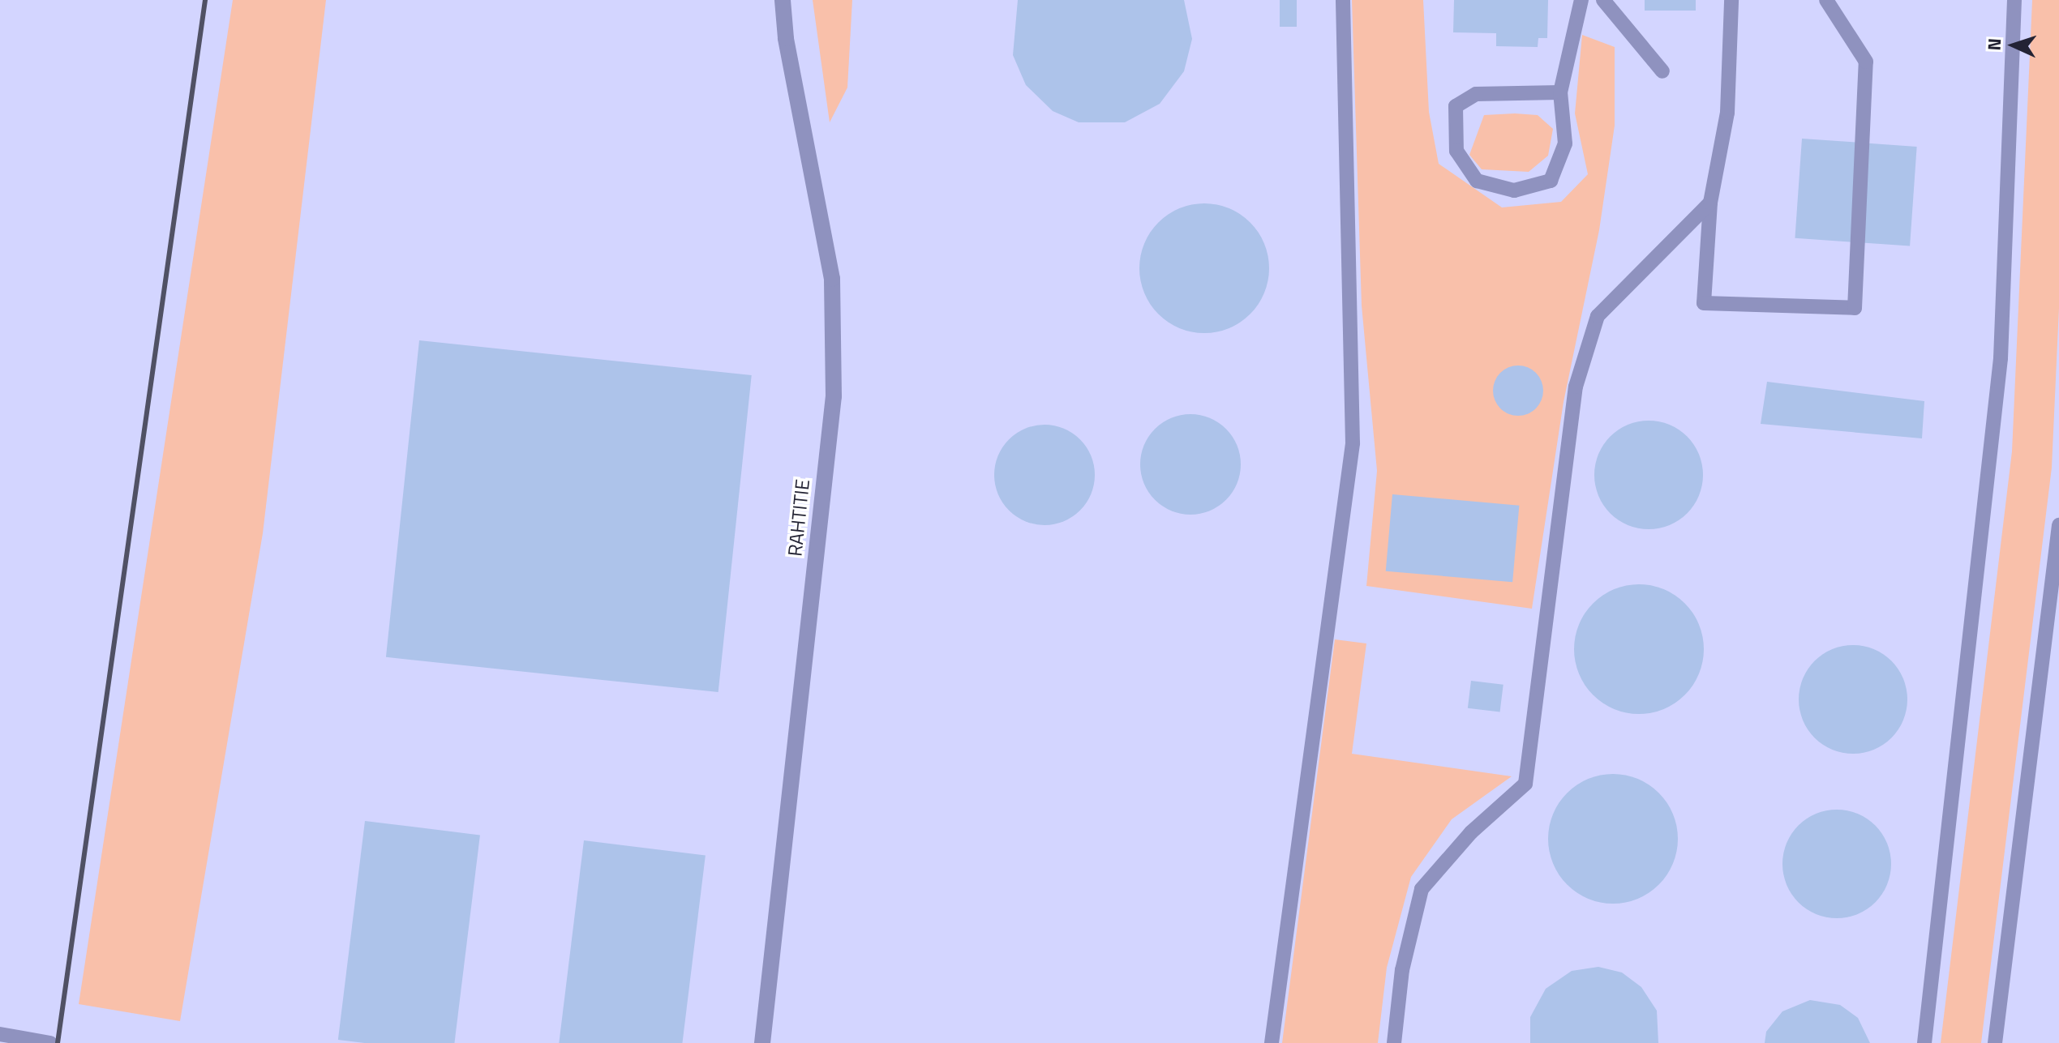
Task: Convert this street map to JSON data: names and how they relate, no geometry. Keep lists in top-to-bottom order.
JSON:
{
  "streets": {
    "street": ["RAHTITIE"]
  },
  "north": "left"
}
